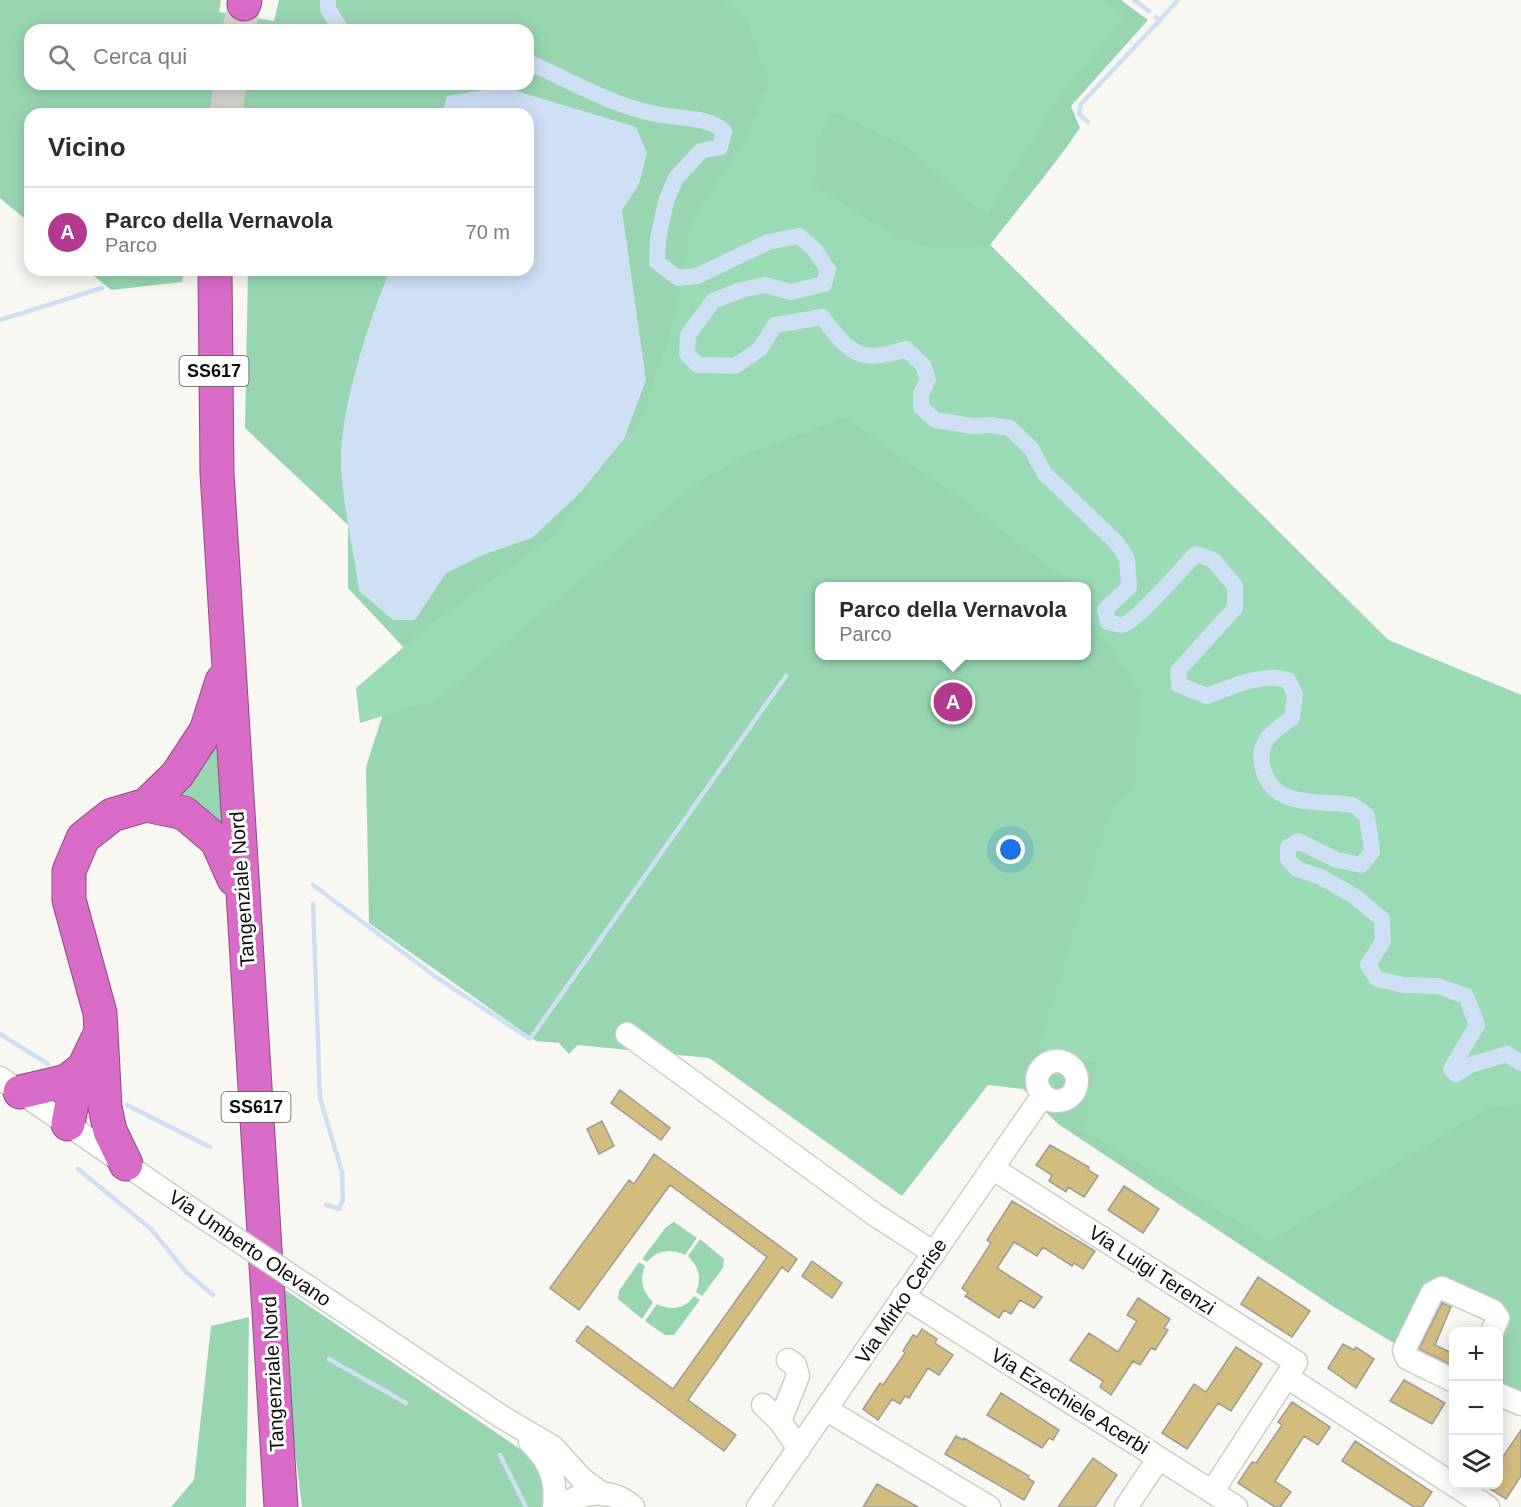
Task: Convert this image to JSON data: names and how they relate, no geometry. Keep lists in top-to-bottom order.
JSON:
{
  "streets": {
    "highway": ["SS617", "Tangenziale Nord"],
    "street": [
      "Via Umberto Olevano",
      "Via Luigi Terenzi",
      "Via Mirko Cerise",
      "Via Ezechiele Acerbi"
    ]
  },
  "crossings": [
    ["Via Luigi Terenzi", "Via Mirko Cerise"],
    ["Via Mirko Cerise", "Via Ezechiele Acerbi"]
  ],
  "page": {
    "search": "Cerca qui",
    "heading": "Vicino",
    "list": [
      {
        "mark": "A",
        "name": "Parco della Vernavola",
        "note": "Parco",
        "value": "70 m"
      }
    ],
    "popup": ["Parco della Vernavola", "Parco"],
    "pins": "A",
    "map_buttons": ["+", "−"]
  }
}
